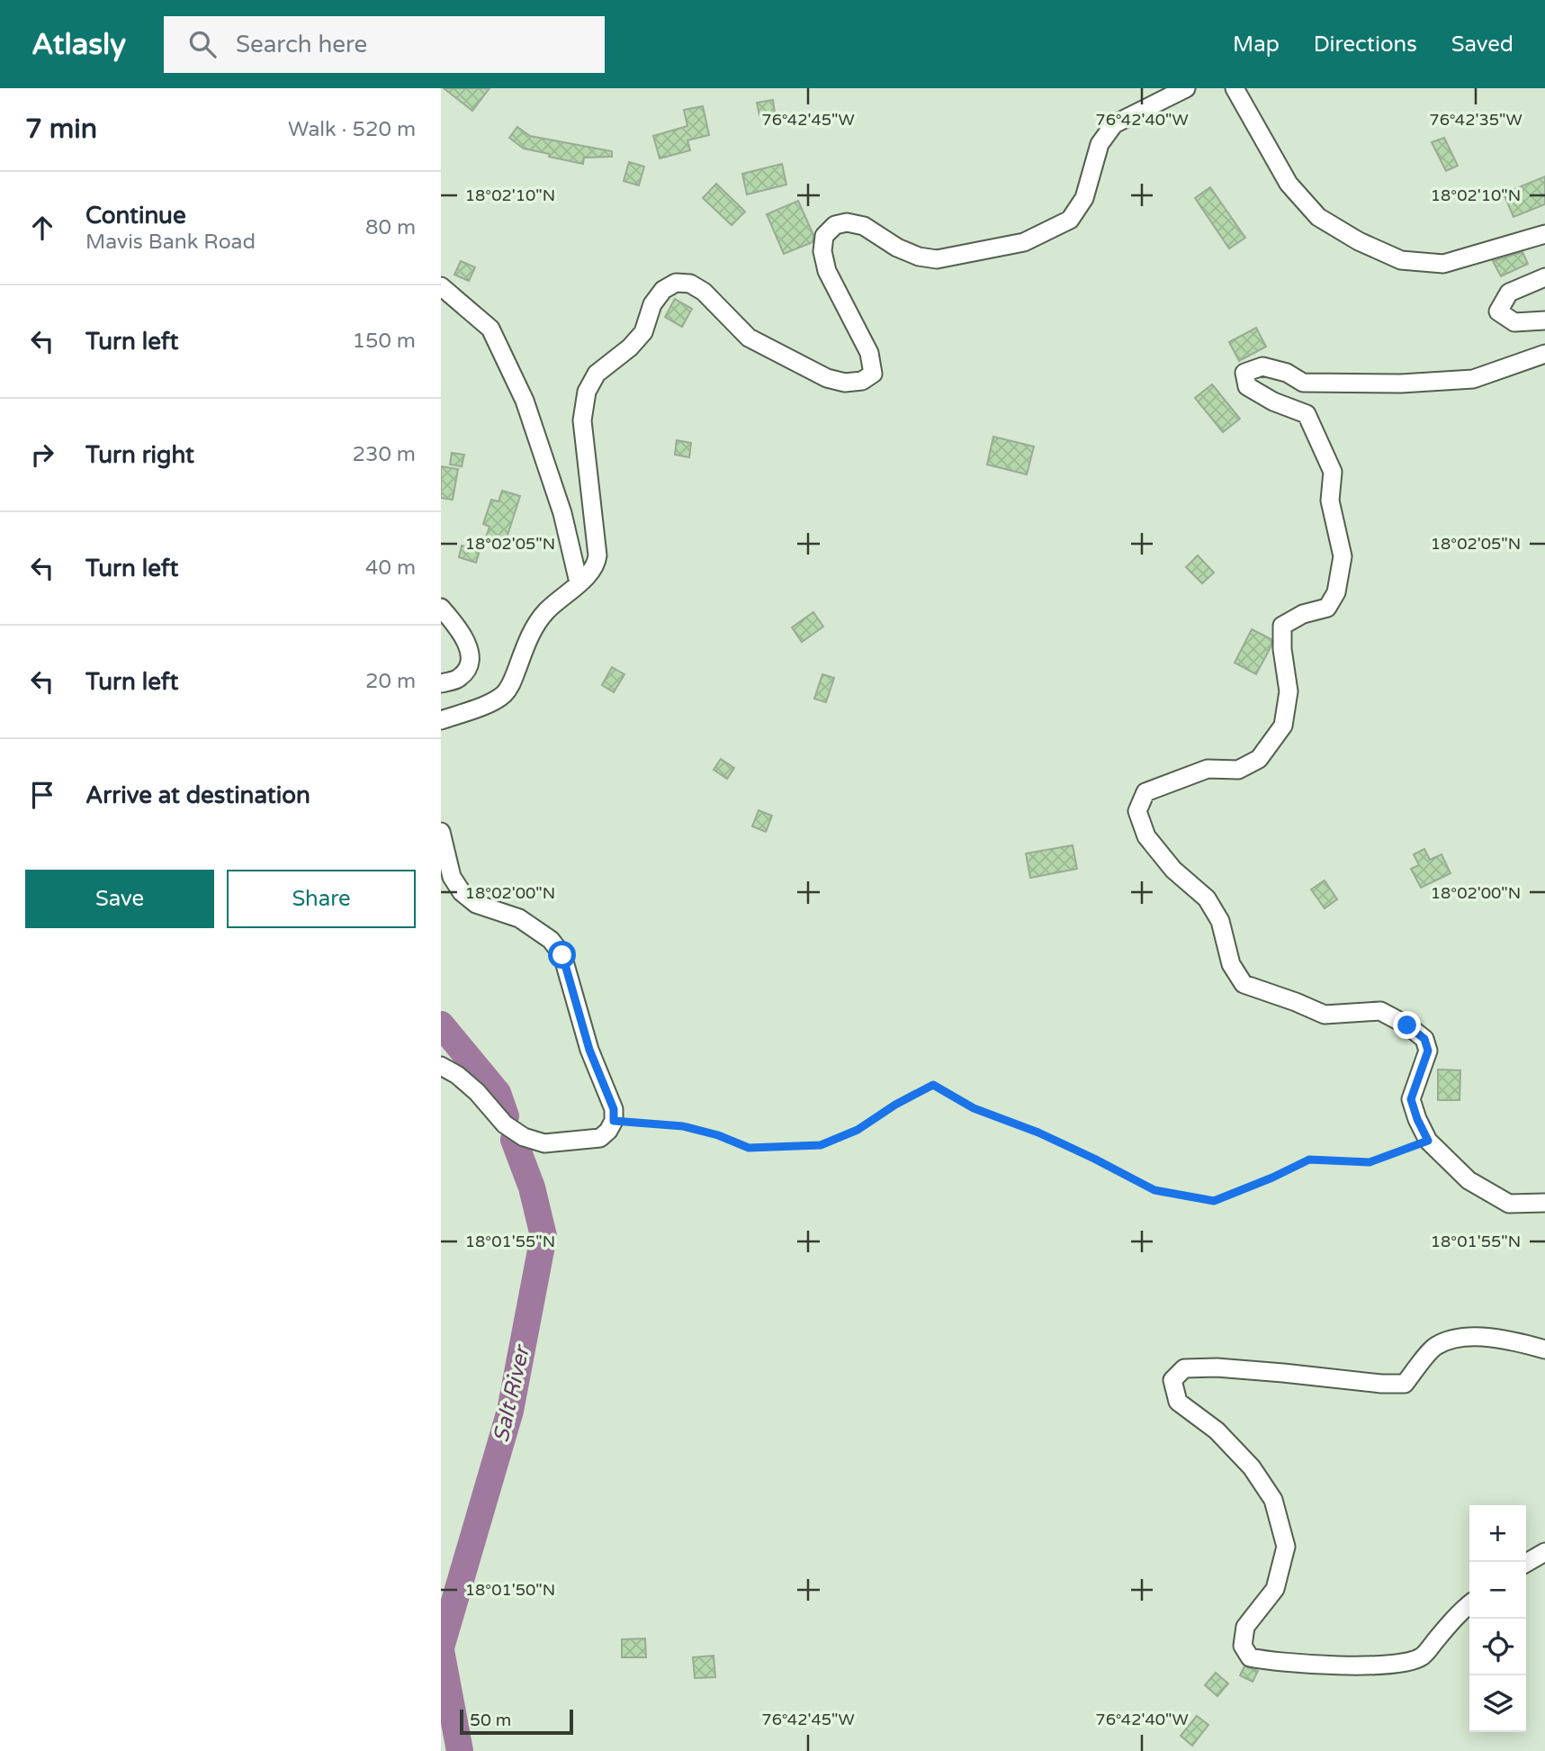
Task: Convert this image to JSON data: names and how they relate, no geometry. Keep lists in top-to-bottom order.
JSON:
{
  "water": ["Salt River"],
  "scale_bar": "50 m",
  "page": {
    "header": "Atlasly",
    "search": "Search here",
    "nav": ["Map", "Directions", "Saved"],
    "heading": ["7 min", "Walk · 520 m"],
    "list": [
      ["Continue", "Mavis Bank Road", "80 m"],
      ["Turn left", "150 m"],
      ["Turn right", "230 m"],
      ["Turn left", "40 m"],
      ["Turn left", "20 m"],
      "Arrive at destination"
    ],
    "buttons": ["Save", "Share"],
    "map_buttons": ["+", "−"],
    "scale": "50 m"
  },
  "coordinates": [
    "76°42'45\"W",
    "76°42'40\"W",
    "76°42'35\"W",
    "18°02'10\"N",
    "18°02'05\"N",
    "18°02'00\"N",
    "18°01'55\"N",
    "18°01'50\"N"
  ]
}
